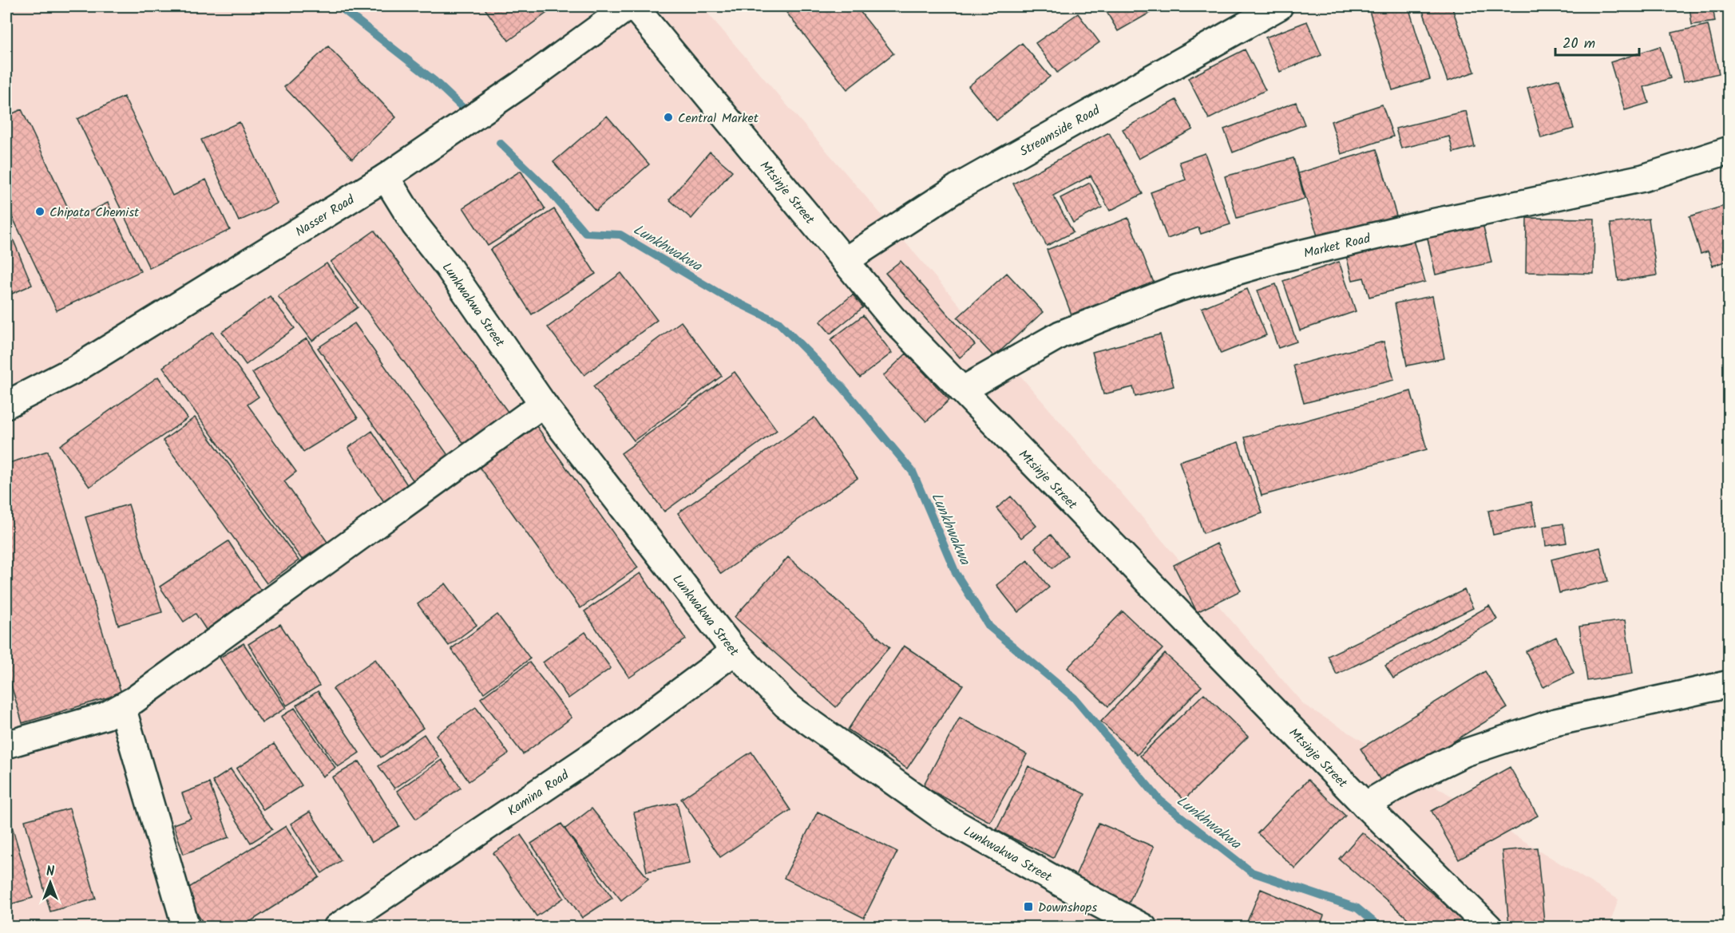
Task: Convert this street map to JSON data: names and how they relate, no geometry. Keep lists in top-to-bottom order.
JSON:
{
  "streets": {
    "street": [
      "Streamside Road",
      "Mtsinje Street",
      "Nasser Road",
      "Market Road",
      "Lunkwakwa Street",
      "Kamina Road"
    ]
  },
  "crossings": [
    ["Streamside Road", "Mtsinje Street"],
    ["Mtsinje Street", "Market Road"],
    ["Nasser Road", "Lunkwakwa Street"],
    ["Lunkwakwa Street", "Kamina Road"]
  ],
  "water": ["Lunkhwakwa"],
  "places": {
    "other": ["Central Market", "Chipata Chemist"],
    "transit": ["Downshops"]
  },
  "scale_bar": "20 m",
  "north": "top"
}
